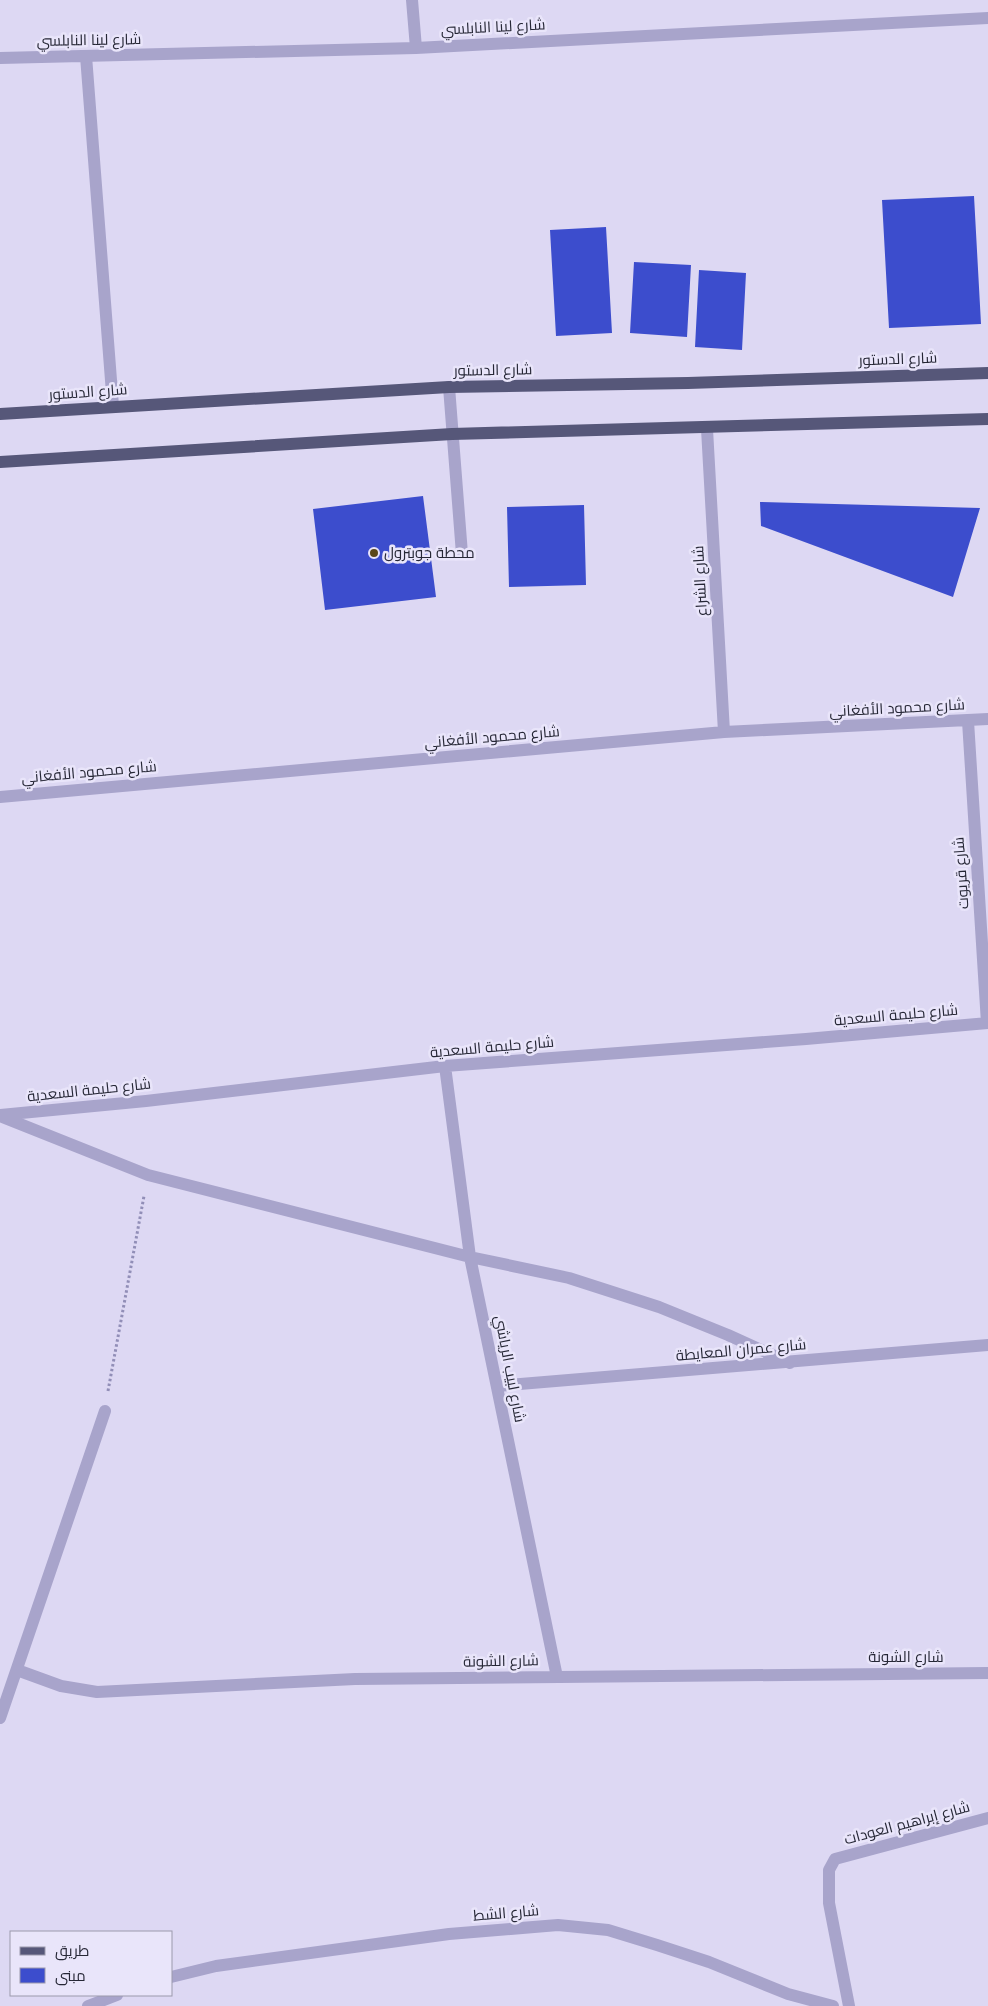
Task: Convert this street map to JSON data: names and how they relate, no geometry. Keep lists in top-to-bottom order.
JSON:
{
  "streets": {
    "main road": ["شارع الدستور"],
    "street": [
      "شارع لينا النابلسي",
      "شارع الشراع",
      "شارع محمود الأفغاني",
      "شارع قريوت",
      "شارع حليمة السعدية",
      "شارع عمران المعايطة",
      "شارع لبيب الرياشي",
      "شارع الشونة",
      "شارع إبراهيم العودات",
      "شارع الشط"
    ]
  },
  "crossings": [
    ["شارع الشراع", "شارع محمود الأفغاني"],
    ["شارع محمود الأفغاني", "شارع قريوت"],
    ["شارع قريوت", "شارع حليمة السعدية"],
    ["شارع حليمة السعدية", "شارع لبيب الرياشي"],
    ["شارع عمران المعايطة", "شارع لبيب الرياشي"],
    ["شارع لبيب الرياشي", "شارع الشونة"]
  ],
  "places": ["محطة جوبترول"],
  "legend": ["طريق", "مبنى"]
}
